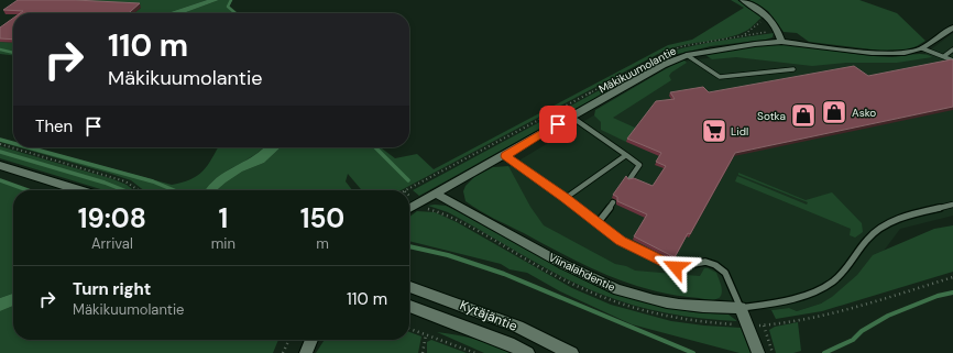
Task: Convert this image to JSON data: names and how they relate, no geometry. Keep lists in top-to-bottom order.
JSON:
{
  "streets": {
    "street": ["Mäkikuumolantie", "Viinalahdentie", "Kytäjäntie"]
  },
  "crossings": [
    ["Mäkikuumolantie", "Viinalahdentie"]
  ],
  "places": {
    "shop": ["Asko", "Sotka"],
    "supermarket": ["Lidl"]
  },
  "page": {
    "turn": ["110 m", "Mäkikuumolantie"],
    "then": "Then",
    "eta": [
      "19:08",
      "Arrival",
      "1",
      "min",
      "150",
      "m"
    ],
    "list": [
      {
        "name": "Turn right",
        "note": "Mäkikuumolantie",
        "value": "110 m"
      }
    ]
  }
}
